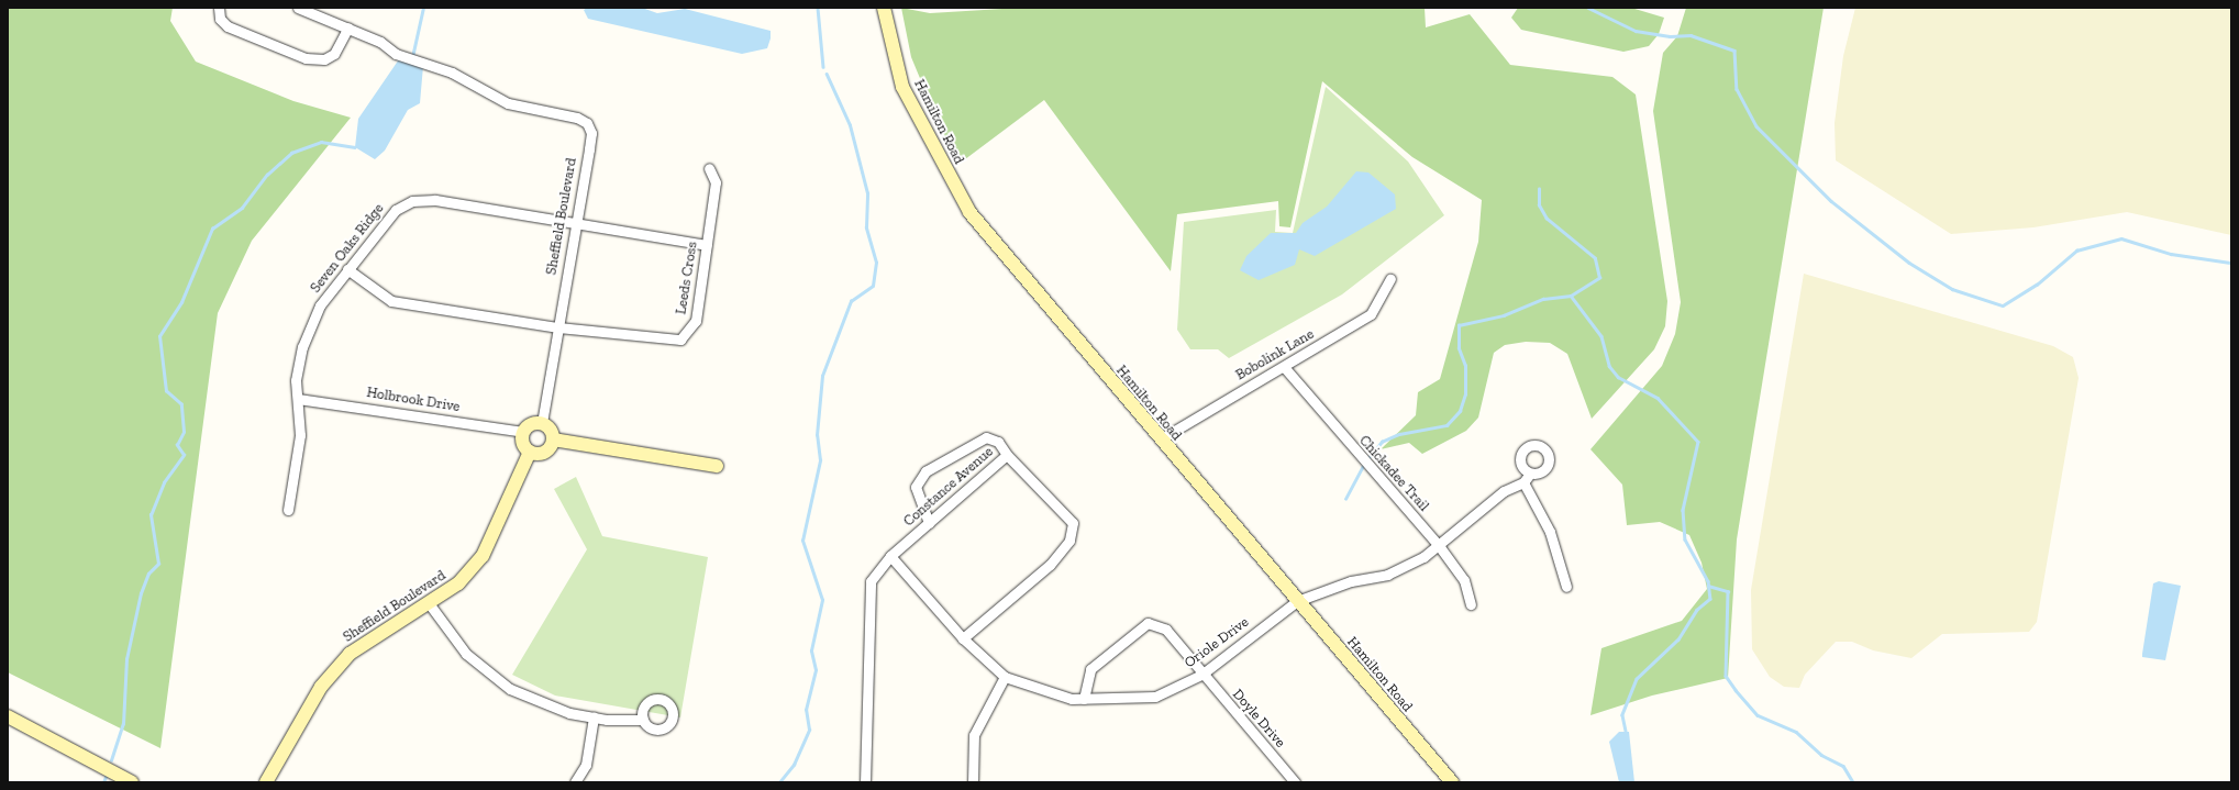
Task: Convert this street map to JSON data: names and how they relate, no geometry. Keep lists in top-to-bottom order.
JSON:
{
  "streets": {
    "main road": ["Hamilton Road", "Sheffield Boulevard"],
    "street": [
      "Seven Oaks Ridge",
      "Leeds Cross",
      "Bobolink Lane",
      "Holbrook Drive",
      "Chickadee Trail",
      "Constance Avenue",
      "Oriole Drive",
      "Doyle Drive"
    ]
  },
  "crossings": [
    ["Hamilton Road", "Bobolink Lane"],
    ["Hamilton Road", "Oriole Drive"],
    ["Sheffield Boulevard", "Seven Oaks Ridge"],
    ["Sheffield Boulevard", "Leeds Cross"],
    ["Sheffield Boulevard", "Holbrook Drive"],
    ["Seven Oaks Ridge", "Leeds Cross"],
    ["Seven Oaks Ridge", "Holbrook Drive"],
    ["Bobolink Lane", "Chickadee Trail"],
    ["Chickadee Trail", "Oriole Drive"],
    ["Constance Avenue", "Oriole Drive"],
    ["Oriole Drive", "Doyle Drive"]
  ]
}
